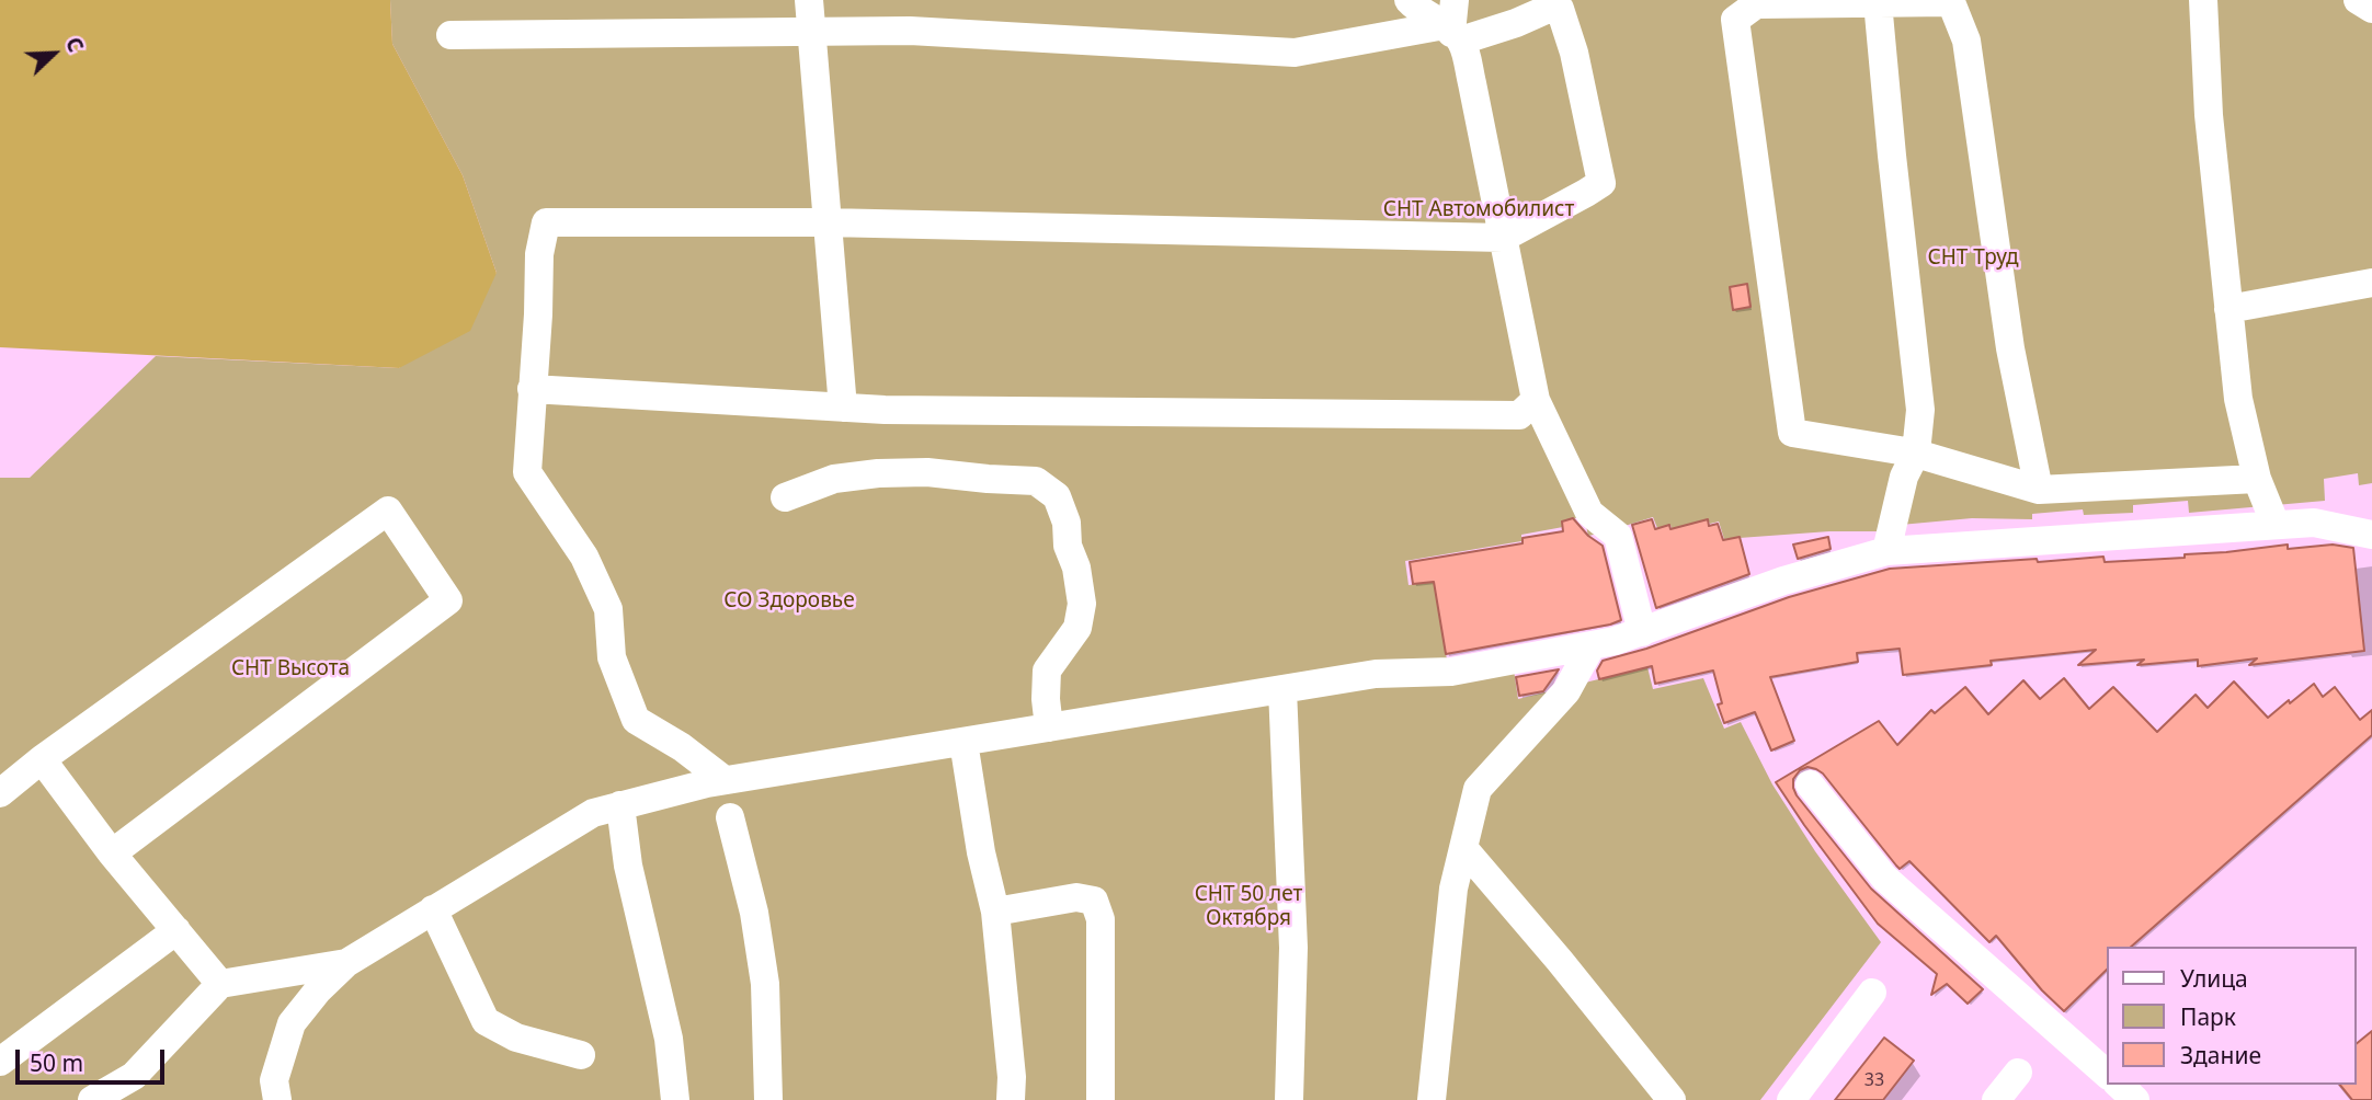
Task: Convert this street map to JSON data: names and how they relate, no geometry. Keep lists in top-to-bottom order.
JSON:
{
  "parks": [
    "СНТ Автомобилист",
    "СНТ Труд",
    "СО Здоровье",
    "СНТ Высота",
    "СНТ 50 лет Октября"
  ],
  "house_numbers": ["33"],
  "legend": ["Улица", "Парк", "Здание"],
  "scale_bar": "50 m",
  "north": "top right"
}
